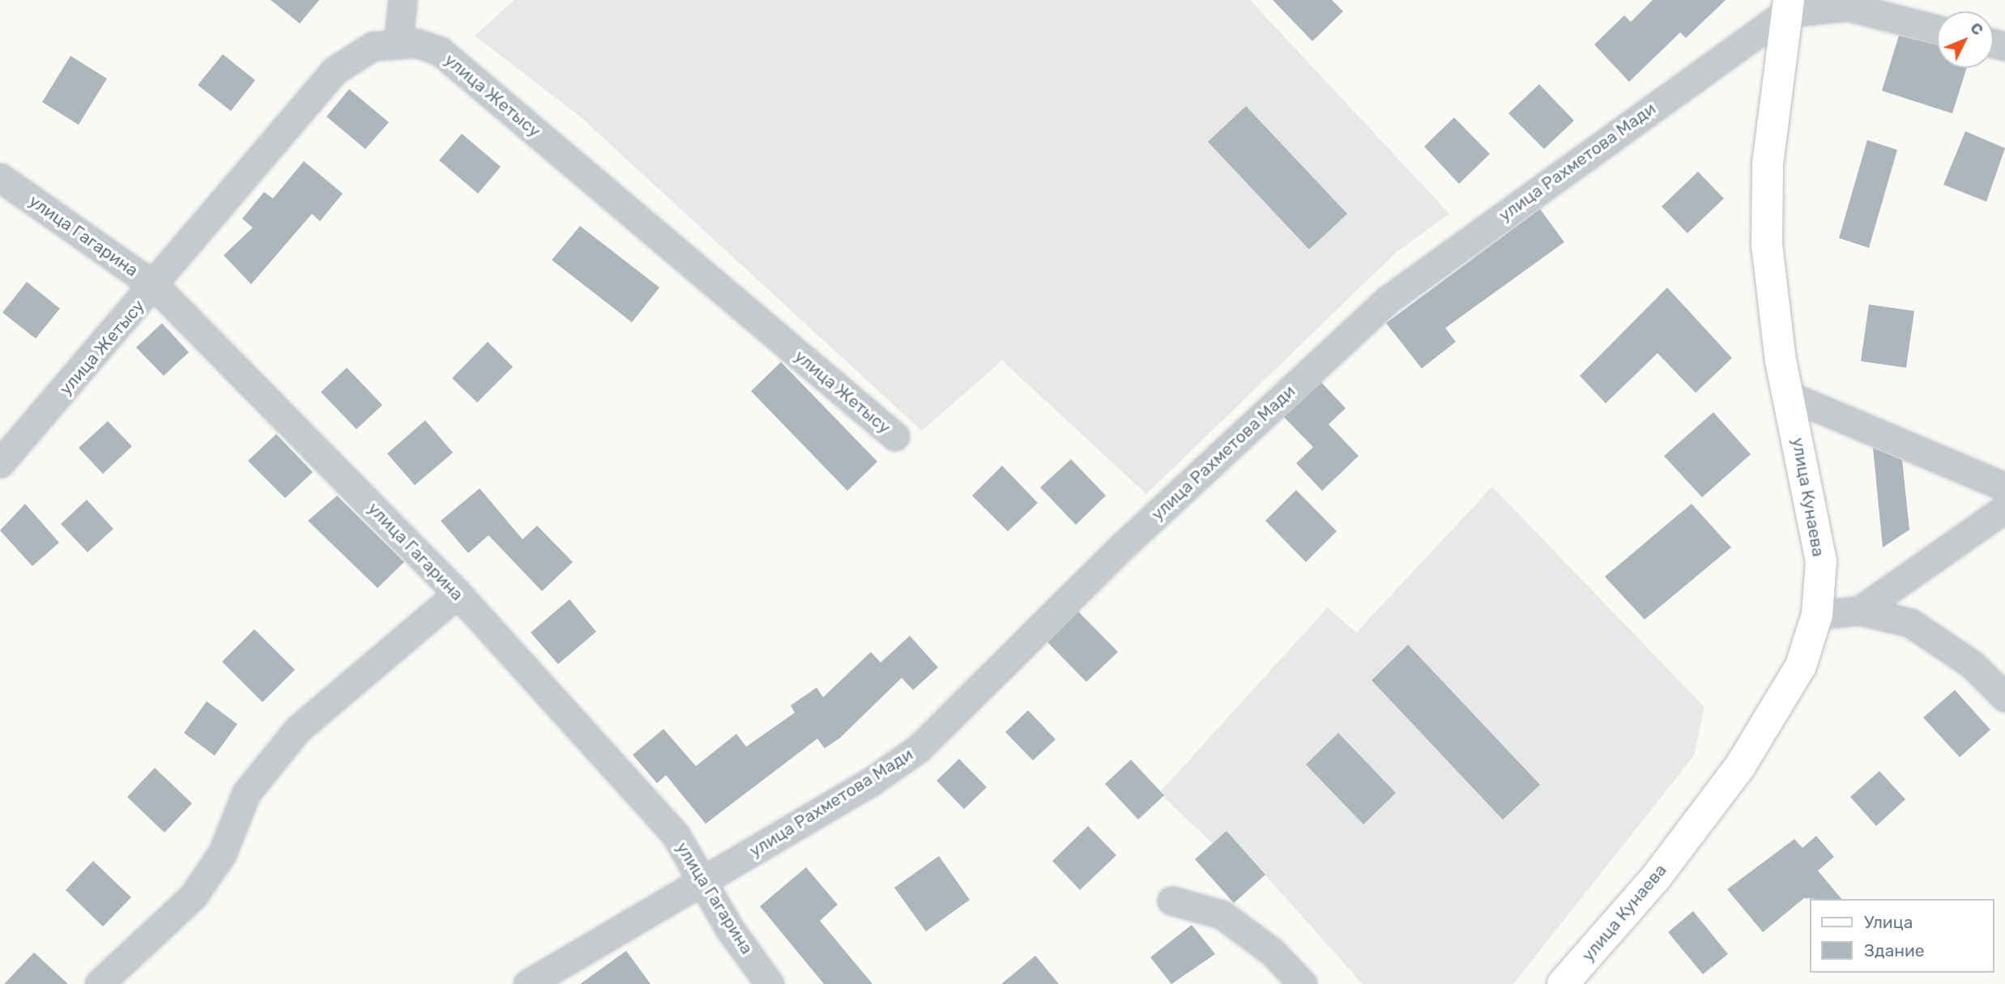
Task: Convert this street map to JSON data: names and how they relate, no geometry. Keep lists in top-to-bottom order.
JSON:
{
  "streets": {
    "main road": ["улица Кунаева"],
    "street": ["улица Жетысу", "улица Рахметова Мади", "улица Гагарина"]
  },
  "crossings": [
    ["улица Жетысу", "улица Гагарина"],
    ["улица Рахметова Мади", "улица Гагарина"],
    ["улица Рахметова Мади", "улица Кунаева"]
  ],
  "legend": ["Улица", "Здание"],
  "north": "top right"
}
